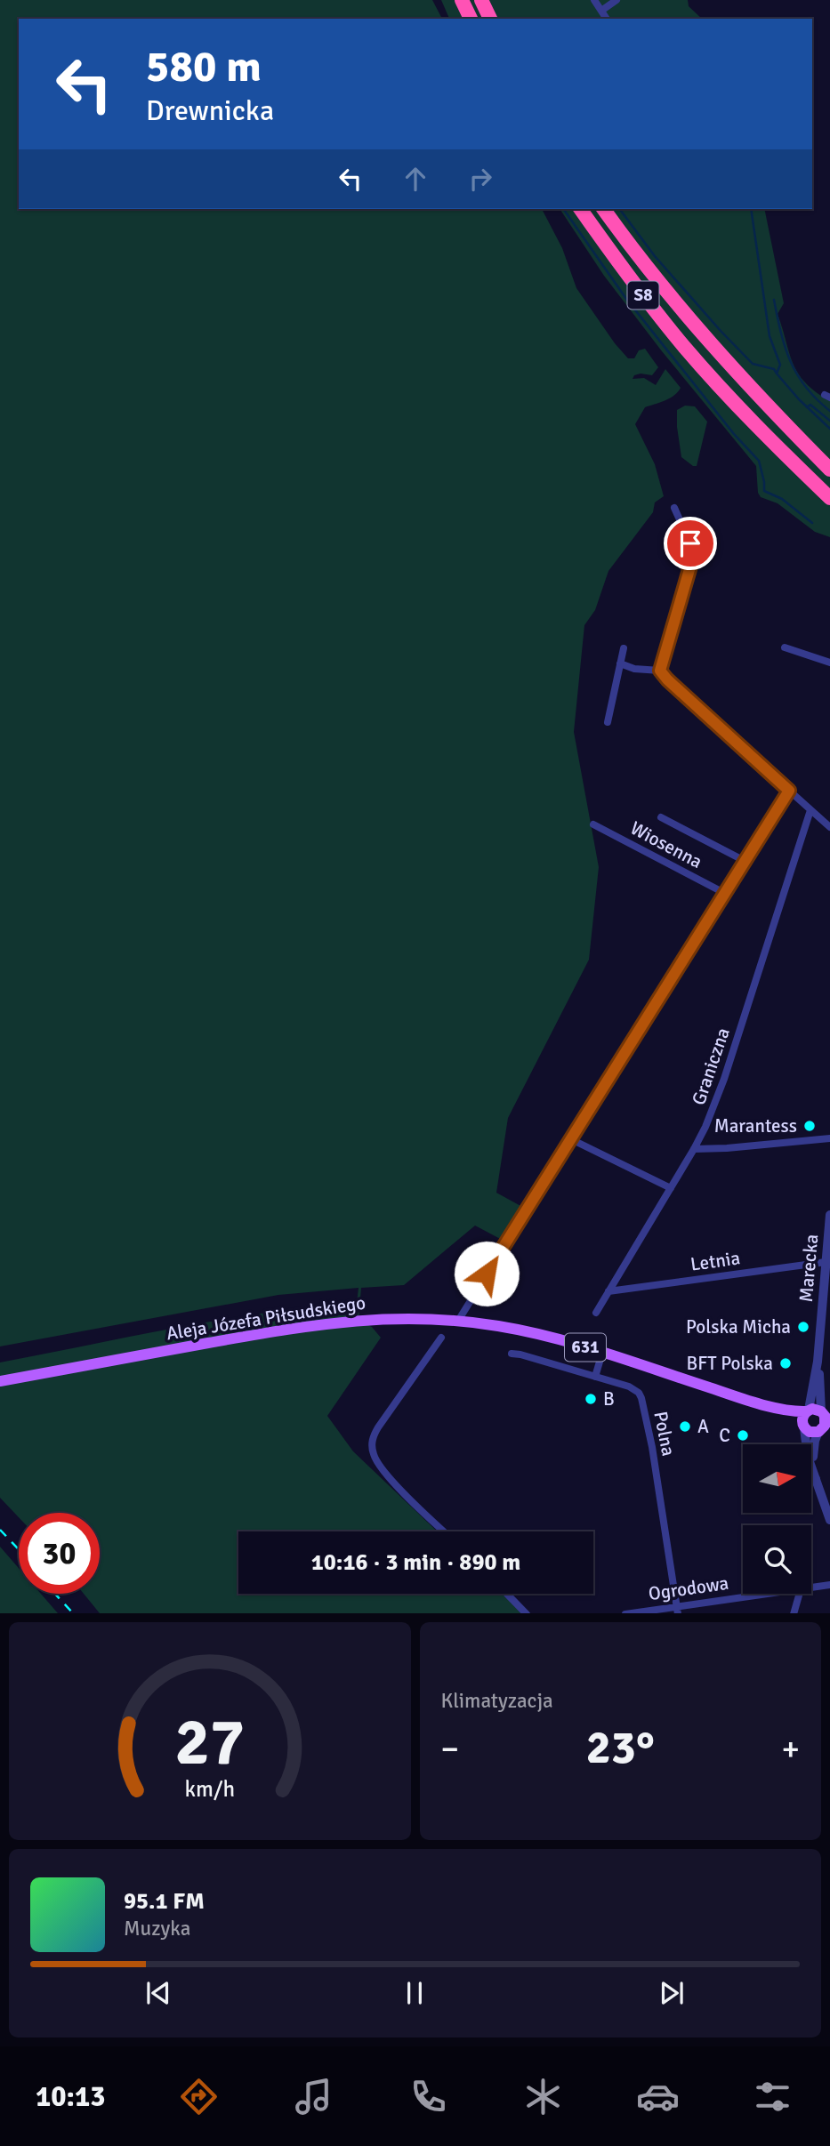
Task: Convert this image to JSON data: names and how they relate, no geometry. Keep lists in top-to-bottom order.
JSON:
{
  "streets": {
    "highway": ["S8"],
    "main road": ["Aleja Józefa Piłsudskiego", "631"],
    "street": [
      "Wiosenna",
      "Graniczna",
      "Letnia",
      "Marecka",
      "Polna",
      "Ogrodowa"
    ]
  },
  "crossings": [
    ["Graniczna", "Letnia"],
    ["Letnia", "Marecka"],
    ["Marecka", "Aleja Józefa Piłsudskiego"],
    ["Polna", "Ogrodowa"]
  ],
  "places": [
    "Marantess",
    "Polska Micha",
    "BFT Polska",
    "B",
    "A",
    "C"
  ],
  "north": "right",
  "page": {
    "turn": ["580 m", "Drewnicka"],
    "limit": "30",
    "trip": "10:16 · 3 min · 890 m",
    "tile": "Klimatyzacja",
    "heat": ["−", "23°", "+"],
    "song": ["95.1 FM", "Muzyka"],
    "tabs": "10:13",
    "gauge": ["27", "km/h"]
  }
}
